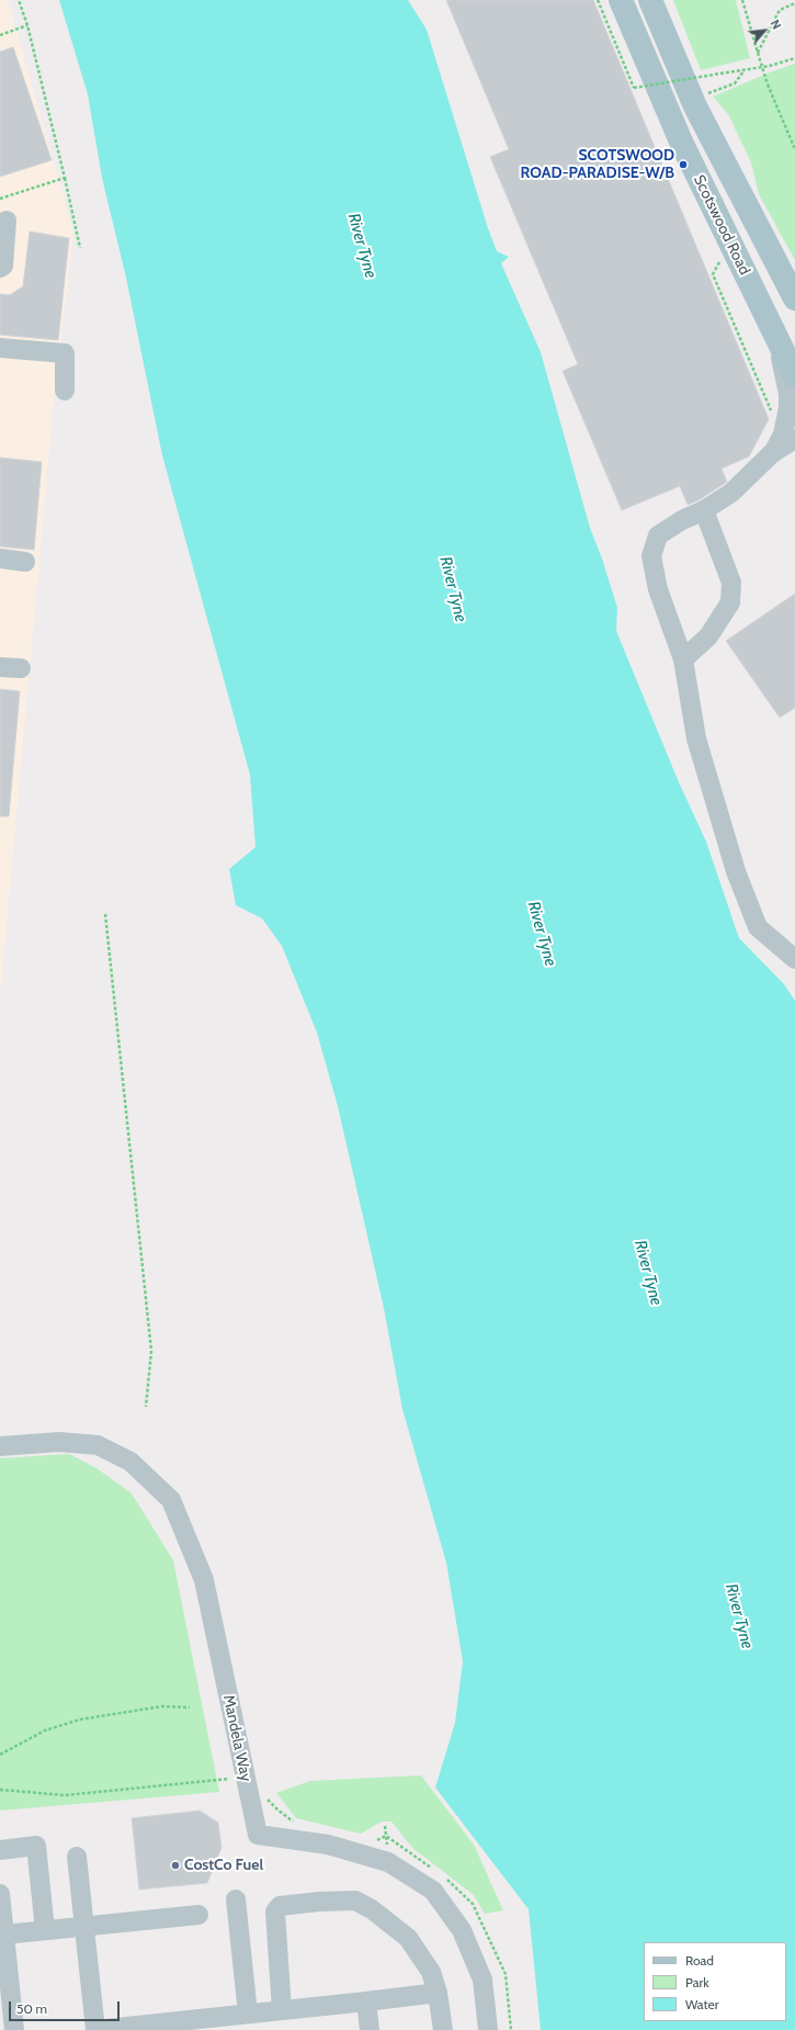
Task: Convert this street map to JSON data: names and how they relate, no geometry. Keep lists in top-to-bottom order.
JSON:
{
  "streets": {
    "main road": ["Scotswood Road"],
    "street": ["Mandela Way"]
  },
  "water": ["River Tyne"],
  "places": ["SCOTSWOOD ROAD-PARADISE-W/B", "CostCo Fuel"],
  "legend": ["Road", "Park", "Water"],
  "scale_bar": "50 m",
  "north": "top right"
}
